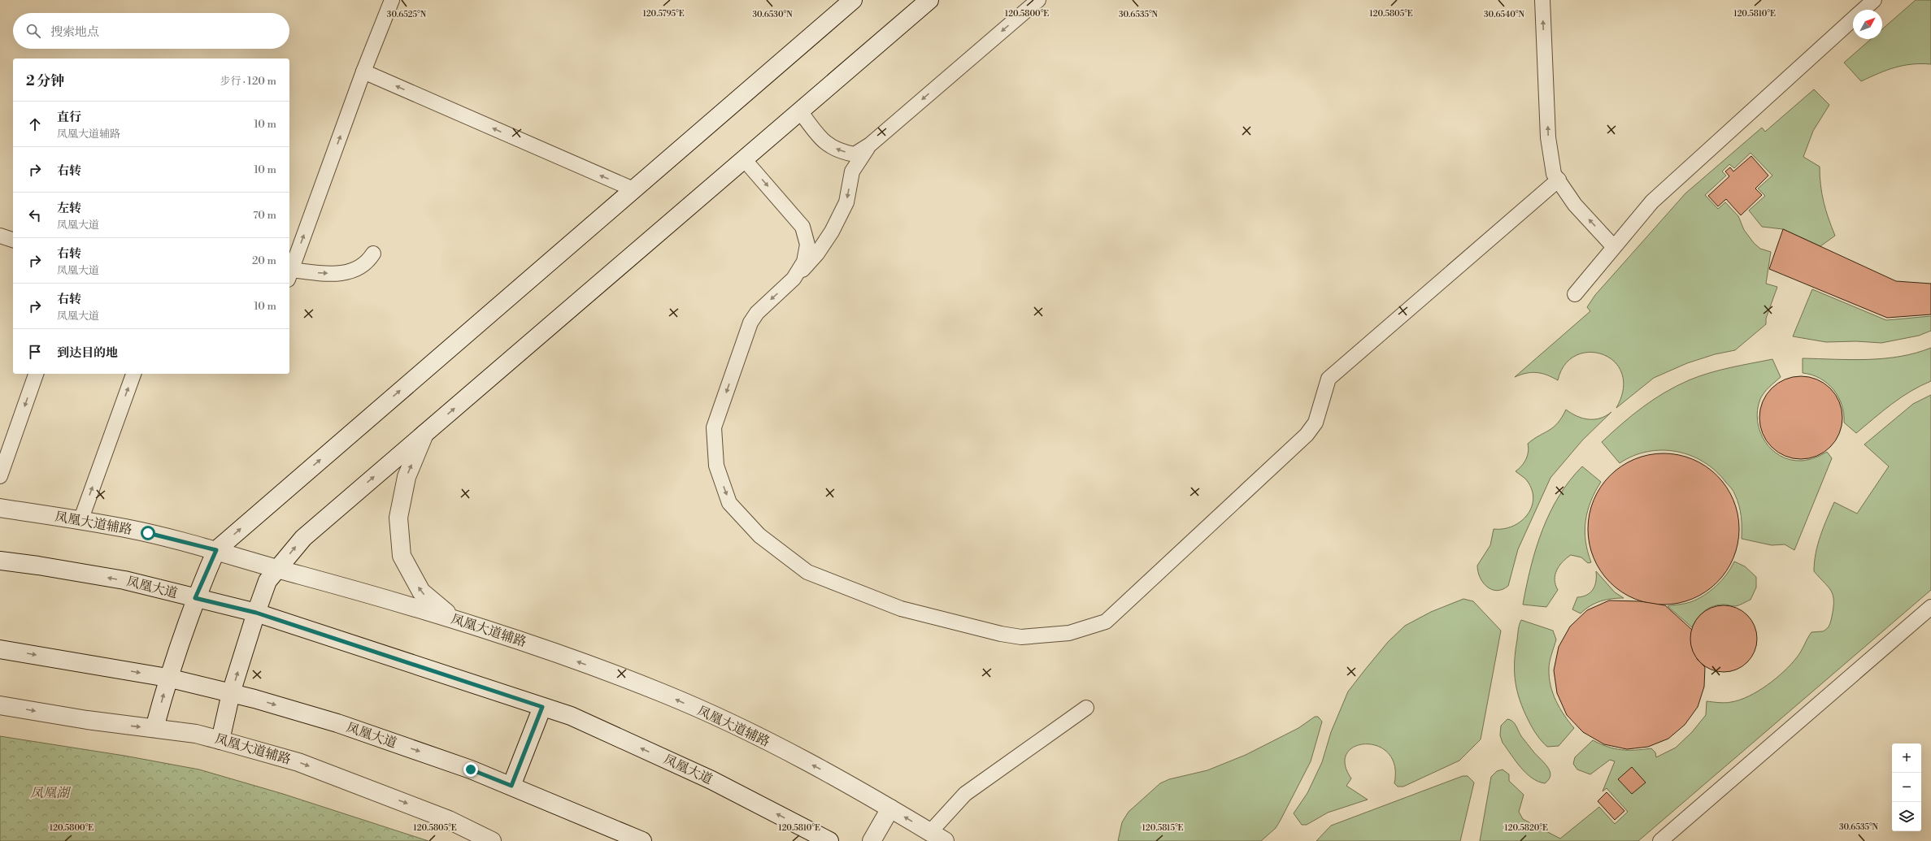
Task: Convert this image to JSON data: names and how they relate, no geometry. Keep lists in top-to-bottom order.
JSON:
{
  "streets": {
    "street": ["凤凰大道辅路", "凤凰大道"]
  },
  "parks": ["凤凰湖"],
  "north": "top right",
  "page": {
    "search": "搜索地点",
    "heading": ["2 分钟", "步行 · 120 m"],
    "list": [
      ["直行", "凤凰大道辅路", "10 m"],
      ["右转", "10 m"],
      ["左转", "凤凰大道", "70 m"],
      ["右转", "凤凰大道", "20 m"],
      ["右转", "凤凰大道", "10 m"],
      "到达目的地"
    ],
    "map_buttons": ["+", "−"]
  },
  "coordinates": [
    "120.5795°E",
    "120.5800°E",
    "120.5805°E",
    "120.5810°E",
    "30.6530°N",
    "30.6540°N",
    "30.6525°N",
    "30.6535°N",
    "120.5815°E",
    "120.5820°E"
  ]
}
